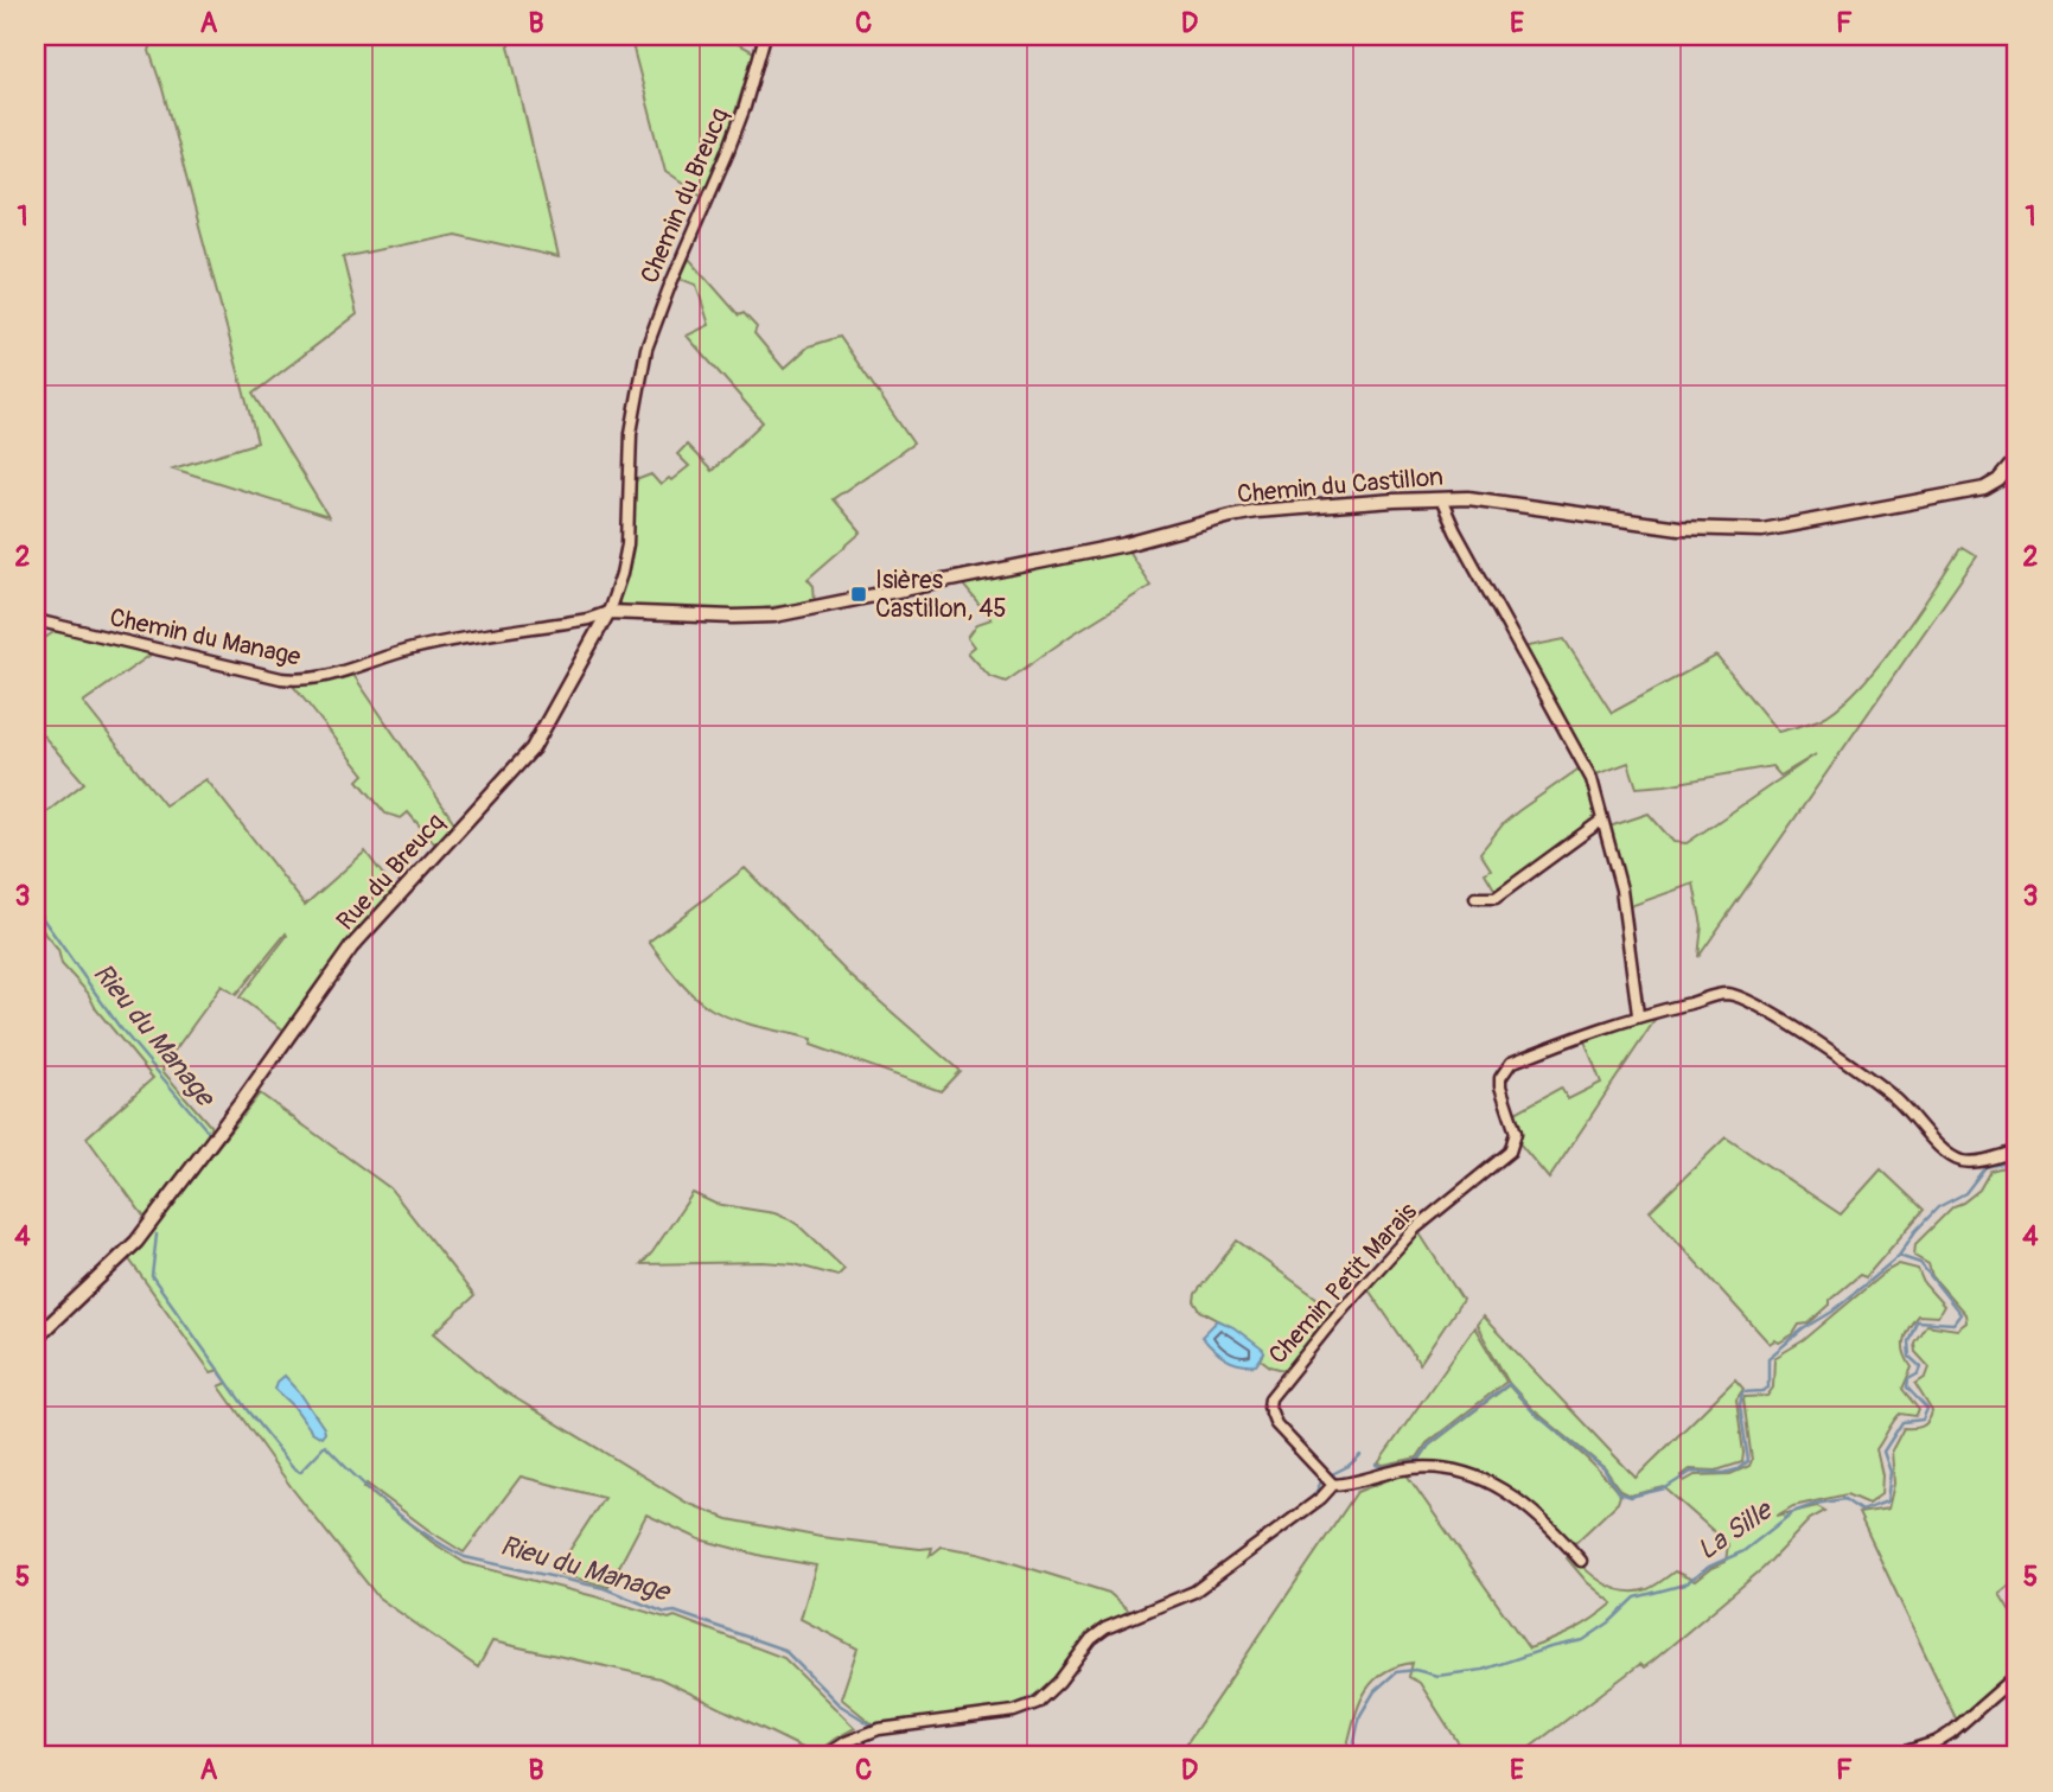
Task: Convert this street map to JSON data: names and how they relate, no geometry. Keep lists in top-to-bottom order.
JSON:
{
  "streets": {
    "street": [
      "Chemin du Breucq",
      "Chemin du Castillon",
      "Chemin du Manage",
      "Rue du Breucq",
      "Chemin Petit Marais"
    ]
  },
  "crossings": [
    ["Chemin du Breucq", "Rue du Breucq"],
    ["Chemin du Castillon", "Chemin du Manage"],
    ["Chemin du Castillon", "Rue du Breucq"],
    ["Chemin du Manage", "Rue du Breucq"]
  ],
  "water": ["Rieu du Manage", "La Sille"],
  "places": {
    "transit": ["Isières Castillon, 45"]
  },
  "grid": {
    "columns": [
      "A",
      "B",
      "C",
      "D",
      "E",
      "F"
    ],
    "rows": [
      "1",
      "2",
      "3",
      "4",
      "5"
    ]
  }
}
